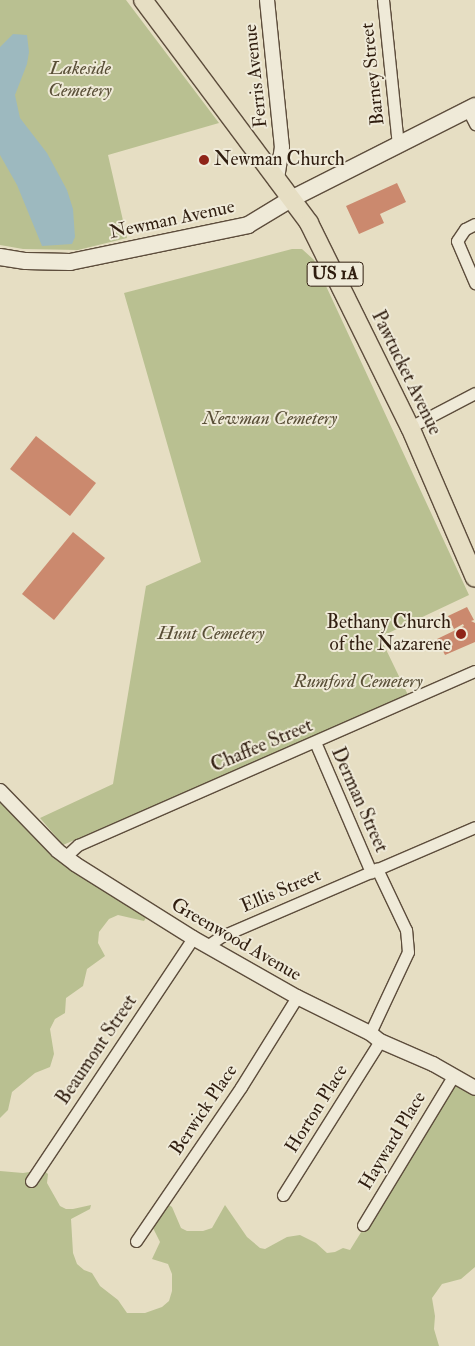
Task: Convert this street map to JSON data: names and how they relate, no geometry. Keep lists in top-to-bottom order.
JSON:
{
  "streets": {
    "main road": ["Newman Avenue", "US 1A", "Pawtucket Avenue"],
    "street": [
      "Barney Street",
      "Ferris Avenue",
      "Chaffee Street",
      "Derman Street",
      "Ellis Street",
      "Greenwood Avenue",
      "Beaumont Street",
      "Horton Place",
      "Berwick Place",
      "Hayward Place"
    ]
  },
  "crossings": [
    ["Barney Street", "Newman Avenue"],
    ["Ferris Avenue", "Pawtucket Avenue"],
    ["Newman Avenue", "Pawtucket Avenue"],
    ["Chaffee Street", "Derman Street"],
    ["Chaffee Street", "Greenwood Avenue"],
    ["Derman Street", "Ellis Street"],
    ["Derman Street", "Greenwood Avenue"],
    ["Derman Street", "Horton Place"],
    ["Ellis Street", "Greenwood Avenue"],
    ["Greenwood Avenue", "Beaumont Street"],
    ["Greenwood Avenue", "Horton Place"],
    ["Greenwood Avenue", "Berwick Place"],
    ["Greenwood Avenue", "Hayward Place"]
  ],
  "parks": [
    "Lakeside Cemetery",
    "Newman Cemetery",
    "Hunt Cemetery",
    "Rumford Cemetery"
  ],
  "places": ["Newman Church", "Bethany Church of the Nazarene"]
}
